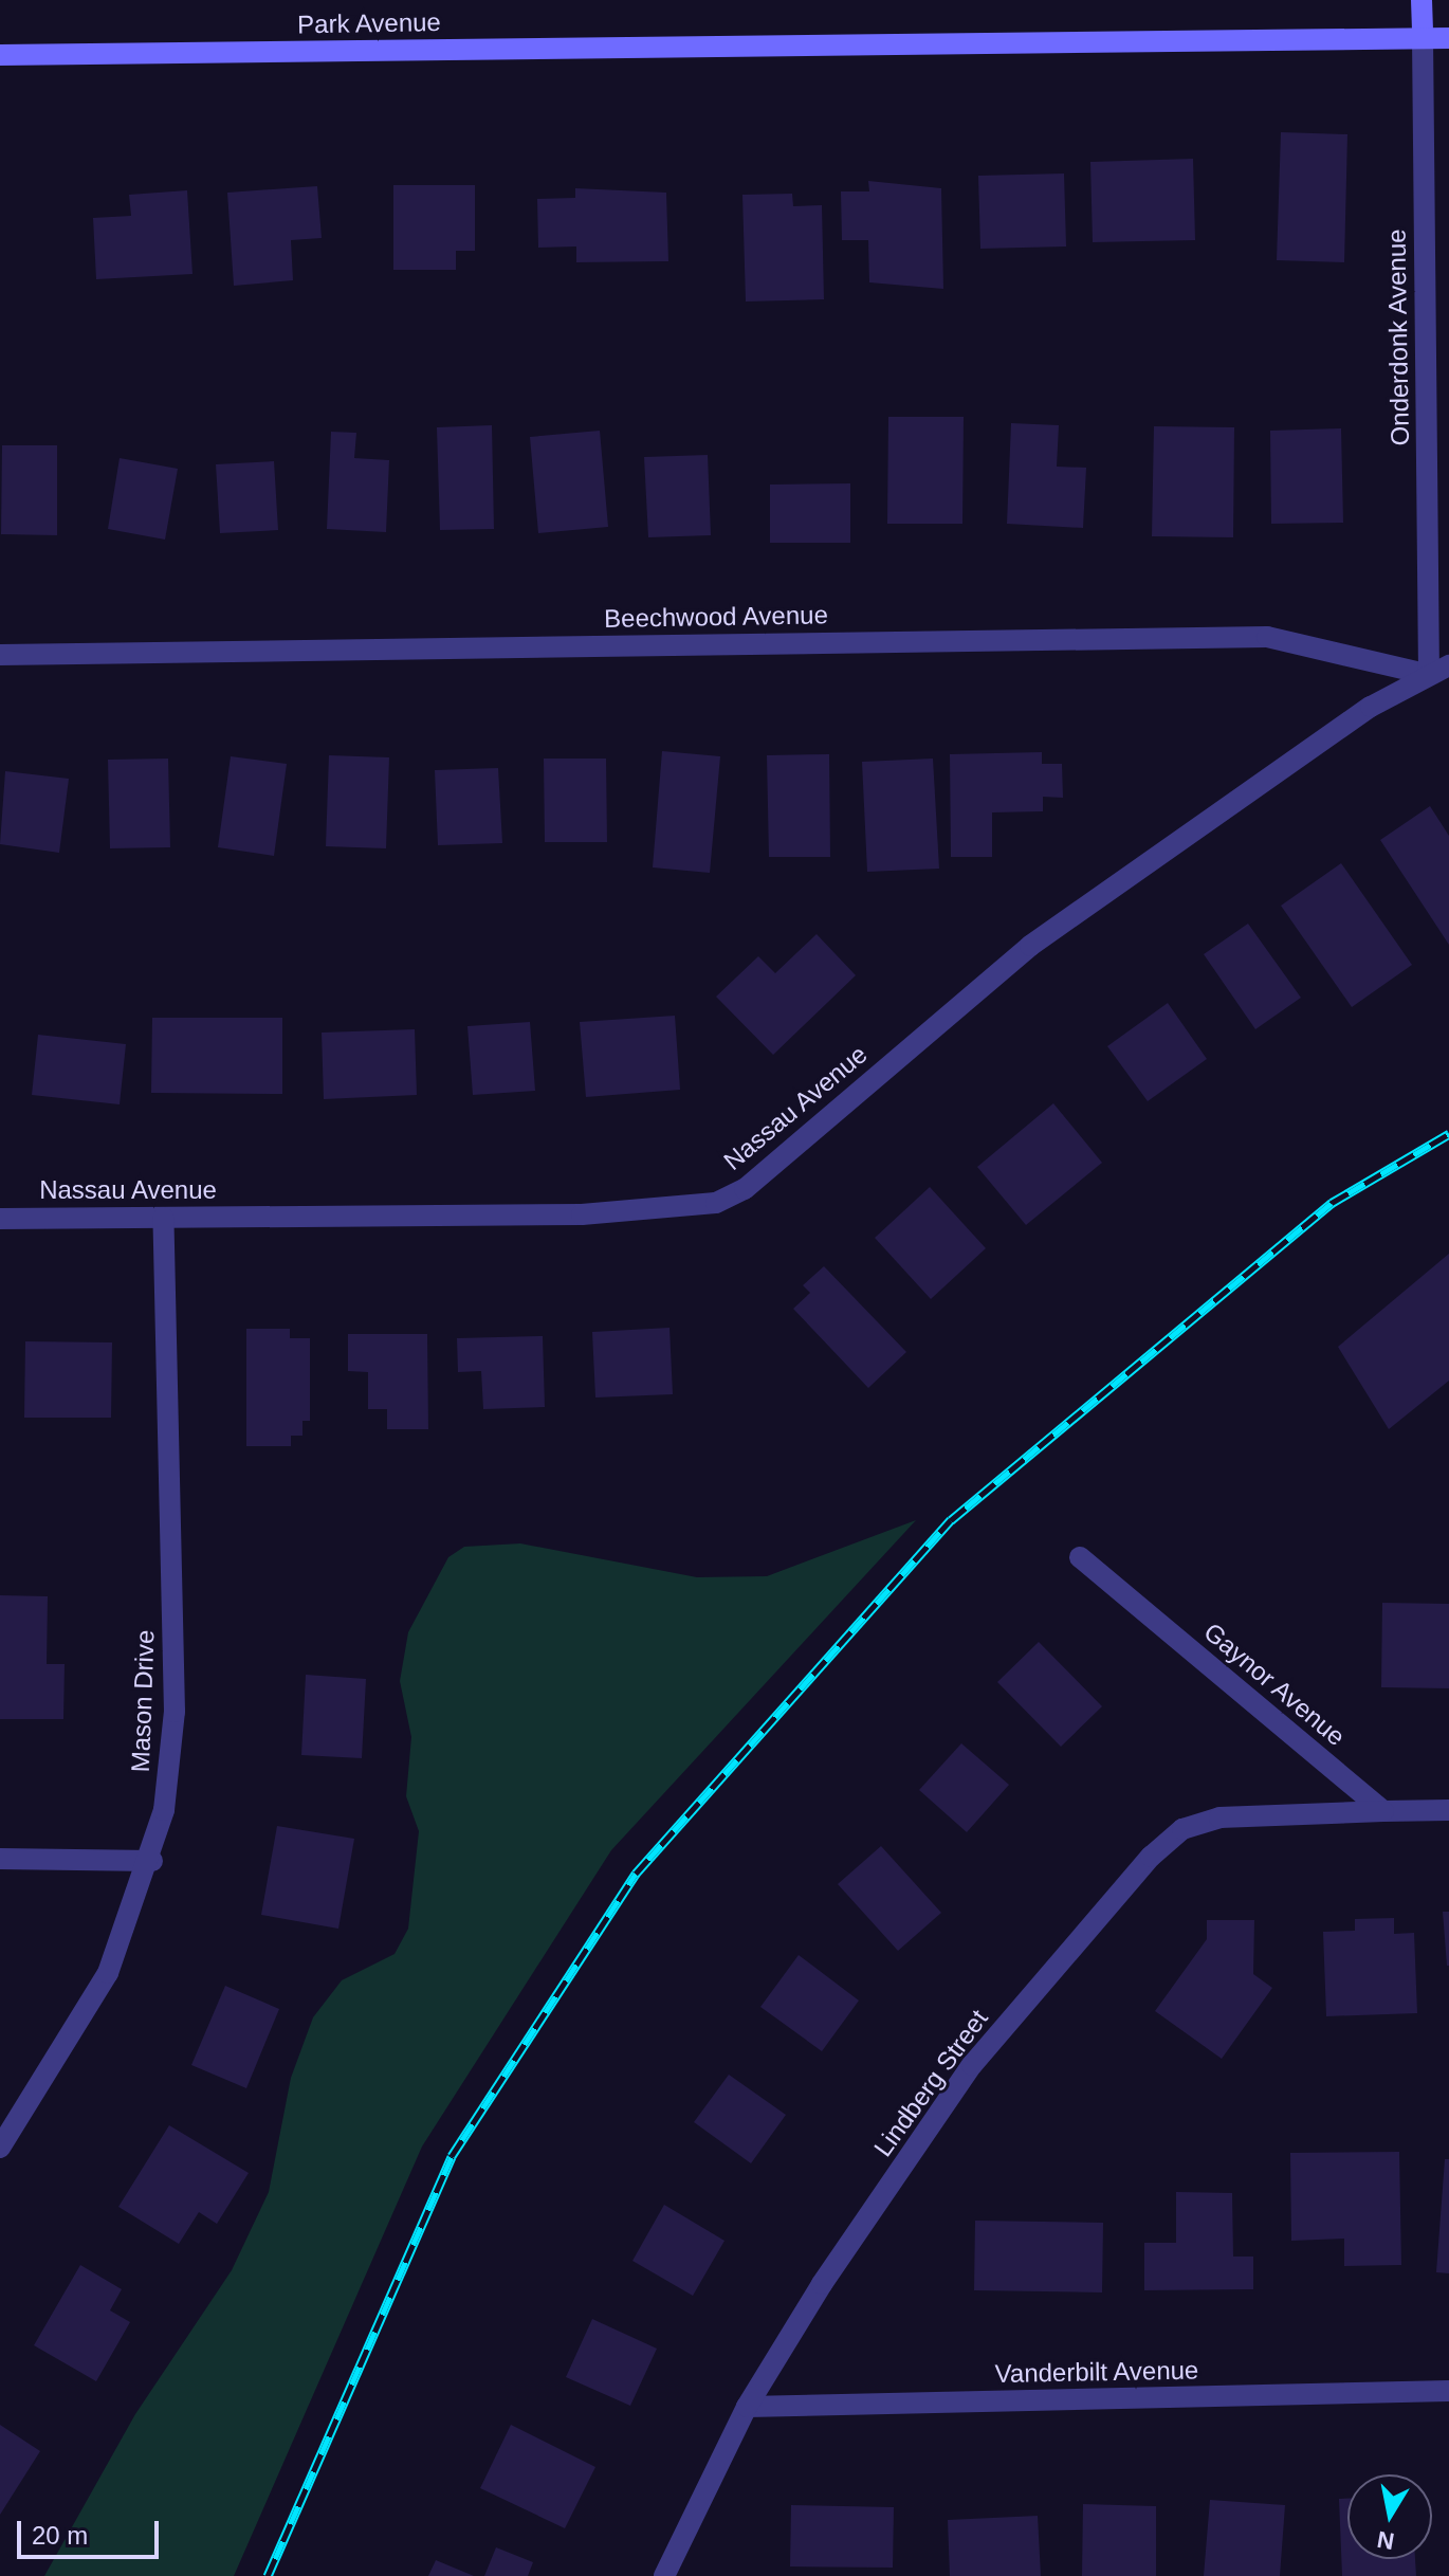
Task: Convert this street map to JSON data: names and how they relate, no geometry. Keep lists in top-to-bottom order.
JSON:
{
  "streets": {
    "street": [
      "Park Avenue",
      "Onderdonk Avenue",
      "Beechwood Avenue",
      "Nassau Avenue",
      "Gaynor Avenue",
      "Mason Drive",
      "Lindberg Street",
      "Vanderbilt Avenue"
    ]
  },
  "crossings": [
    ["Park Avenue", "Onderdonk Avenue"],
    ["Onderdonk Avenue", "Beechwood Avenue"],
    ["Onderdonk Avenue", "Nassau Avenue"],
    ["Beechwood Avenue", "Nassau Avenue"],
    ["Nassau Avenue", "Mason Drive"],
    ["Gaynor Avenue", "Lindberg Street"],
    ["Lindberg Street", "Vanderbilt Avenue"]
  ],
  "scale_bar": "20 m",
  "north": "bottom"
}
